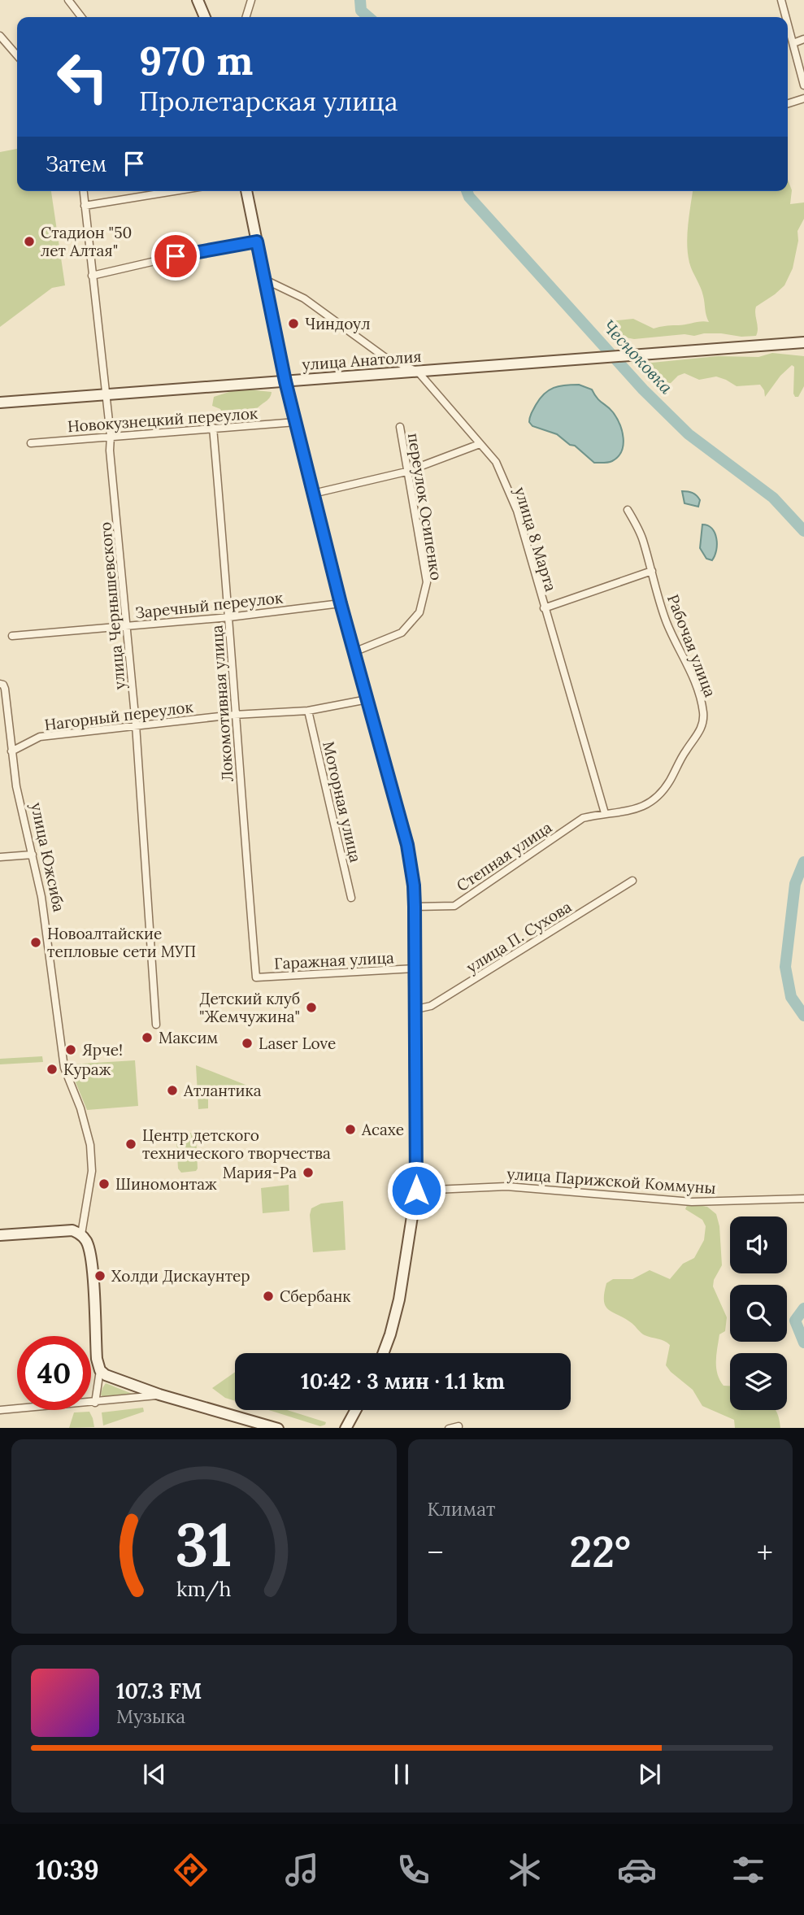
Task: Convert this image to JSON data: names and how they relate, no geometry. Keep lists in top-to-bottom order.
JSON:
{
  "streets": {
    "street": [
      "улица Анатолия",
      "Новокузнецкий переулок",
      "переулок Осипенко",
      "улица 8 Марта",
      "Заречный переулок",
      "улица Чернышевского",
      "Рабочая улица",
      "Локомотивная улица",
      "Нагорный переулок",
      "Моторная улица",
      "Степная улица",
      "улица Южсиба",
      "улица П. Сухова",
      "Гаражная улица",
      "улица Парижской Коммуны"
    ]
  },
  "crossings": [
    ["улица Анатолия", "улица 8 Марта"],
    ["улица Анатолия", "улица Чернышевского"],
    ["Новокузнецкий переулок", "улица Чернышевского"],
    ["Новокузнецкий переулок", "Локомотивная улица"],
    ["улица 8 Марта", "Рабочая улица"],
    ["улица 8 Марта", "Степная улица"],
    ["Заречный переулок", "улица Чернышевского"],
    ["Заречный переулок", "Локомотивная улица"],
    ["улица Чернышевского", "Нагорный переулок"],
    ["Рабочая улица", "Степная улица"],
    ["Локомотивная улица", "Нагорный переулок"],
    ["Локомотивная улица", "Гаражная улица"],
    ["Нагорный переулок", "Моторная улица"],
    ["Нагорный переулок", "улица Южсиба"]
  ],
  "water": ["Чесноковка"],
  "places": [
    "Стадион \"50 лет Алтая\"",
    "Чиндоул",
    "Новоалтайские тепловые сети МУП",
    "Детский клуб \"Жемчужина\"",
    "Максим",
    "Laser Love",
    "Ярче!",
    "Кураж",
    "Атлантика",
    "Асахе",
    "Центр детского технического творчества",
    "Мария-Ра",
    "Шиномонтаж",
    "Холди Дискаунтер",
    "Сбербанк"
  ],
  "page": {
    "turn": ["970 m", "Пролетарская улица"],
    "then": "Затем",
    "limit": "40",
    "trip": "10:42 · 3 мин · 1.1 km",
    "tile": "Климат",
    "heat": ["−", "22°", "+"],
    "song": ["107.3 FM", "Музыка"],
    "tabs": "10:39",
    "gauge": ["31", "km/h"]
  }
}
